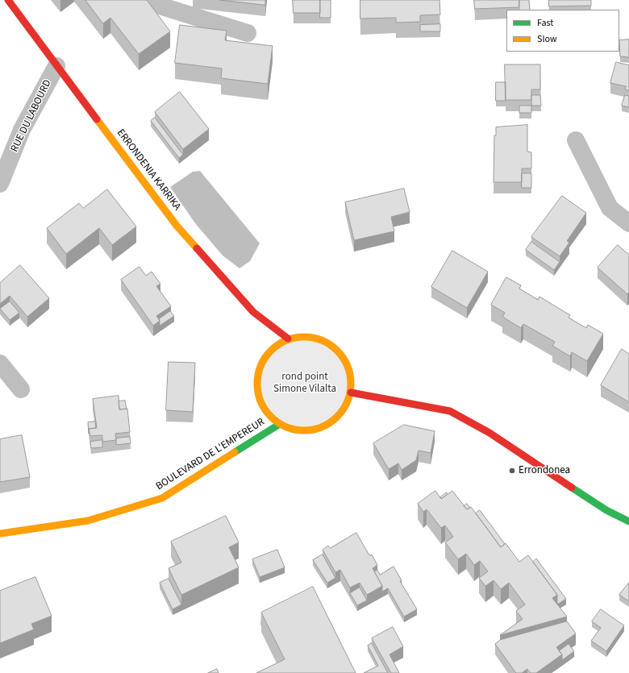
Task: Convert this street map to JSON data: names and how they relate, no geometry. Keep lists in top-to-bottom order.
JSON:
{
  "streets": {
    "main road": ["ERRONDENIA KARRIKA", "BOULEVARD DE L'EMPEREUR"],
    "street": ["RUE DU LABOURD"]
  },
  "crossings": [
    ["RUE DU LABOURD", "ERRONDENIA KARRIKA"],
    ["ERRONDENIA KARRIKA", "BOULEVARD DE L'EMPEREUR"]
  ],
  "parks": ["rond point Simone Vilalta"],
  "places": ["Errondonea"],
  "legend": ["Fast", "Slow"]
}
